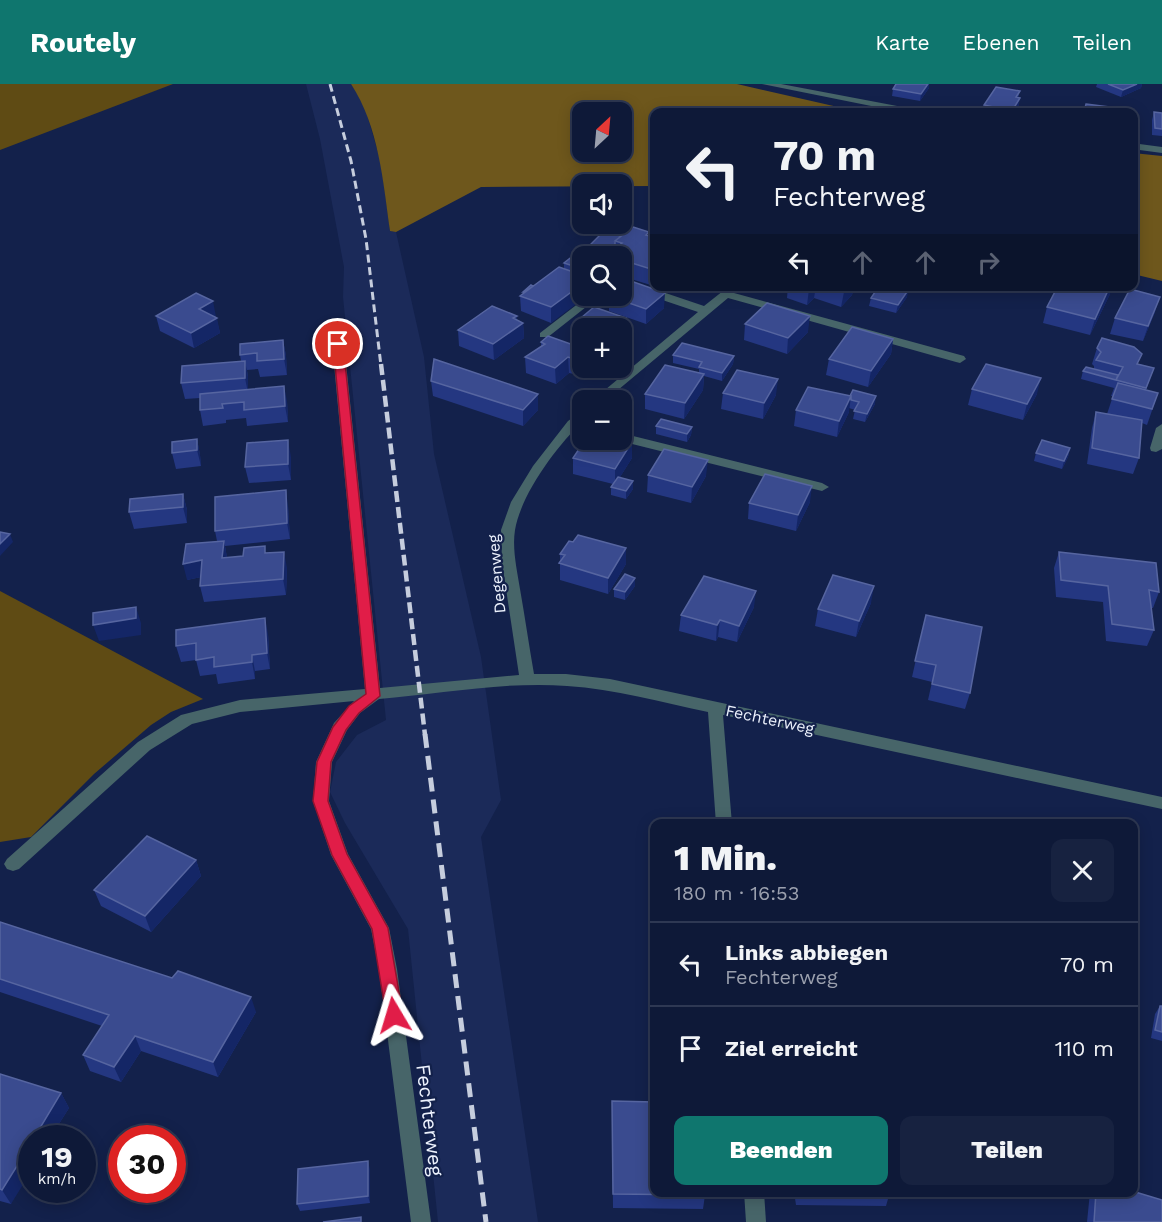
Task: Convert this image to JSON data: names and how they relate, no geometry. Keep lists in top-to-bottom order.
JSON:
{
  "streets": {
    "street": ["Degenweg", "Fechterweg"]
  },
  "crossings": [
    ["Degenweg", "Fechterweg"]
  ],
  "north": "top right",
  "page": {
    "header": "Routely",
    "nav": ["Karte", "Ebenen", "Teilen"],
    "map_buttons": ["+", "−"],
    "turn": ["70 m", "Fechterweg"],
    "heading": ["1 Min.", "180 m · 16:53"],
    "list": [
      {
        "name": "Links abbiegen",
        "note": "Fechterweg",
        "value": "70 m"
      },
      {
        "name": "Ziel erreicht",
        "value": "110 m"
      }
    ],
    "buttons": ["Beenden", "Teilen"],
    "speed": "19 km/h",
    "limit": "30"
  }
}
